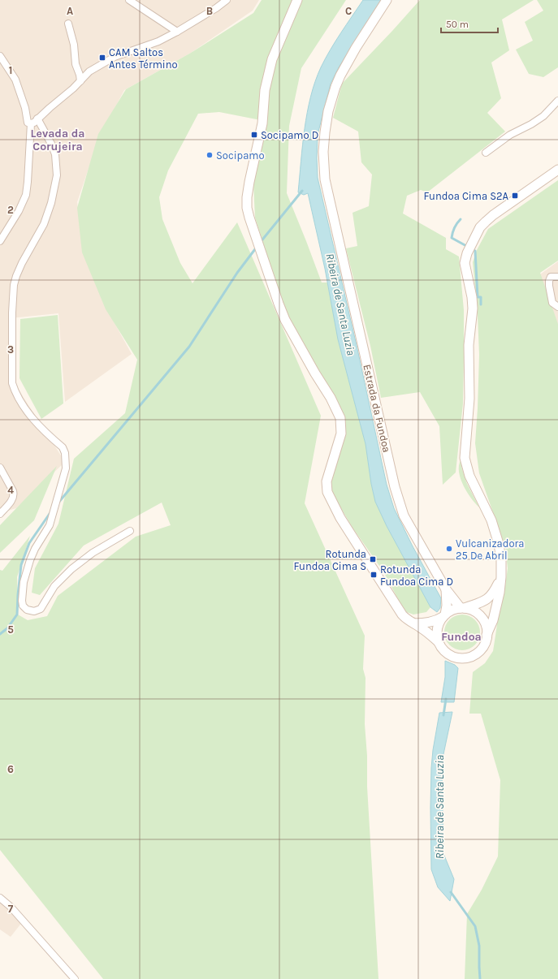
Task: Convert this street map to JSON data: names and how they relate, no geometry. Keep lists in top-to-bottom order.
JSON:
{
  "streets": {
    "main road": ["Estrada da Fundoa"]
  },
  "districts": ["Levada da Corujeira", "Fundoa"],
  "water": ["Ribeira de Santa Luzia"],
  "places": {
    "transit": [
      "CAM Saltos Antes Término",
      "Socipamo D",
      "Fundoa Cima S2A",
      "Rotunda Fundoa Cima S",
      "Rotunda Fundoa Cima D"
    ],
    "other": ["Socipamo", "Vulcanizadora 25 De Abril"]
  },
  "scale_bar": "50 m",
  "grid": {
    "columns": ["A", "B", "C"],
    "rows": [
      "1",
      "2",
      "3",
      "4",
      "5",
      "6",
      "7"
    ]
  }
}
